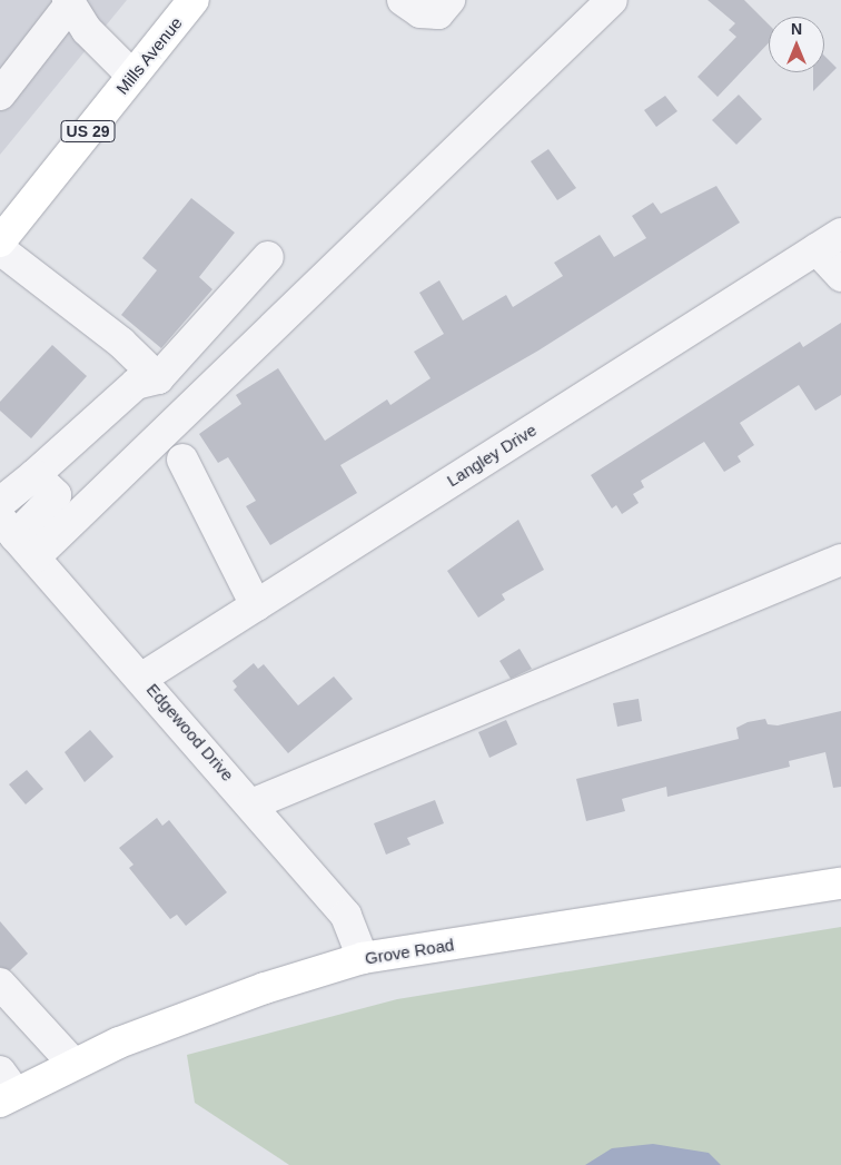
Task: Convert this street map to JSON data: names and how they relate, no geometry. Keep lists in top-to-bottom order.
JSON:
{
  "streets": {
    "main road": ["Mills Avenue", "US 29", "Grove Road"],
    "street": ["Langley Drive", "Edgewood Drive"]
  },
  "crossings": [
    ["Langley Drive", "Edgewood Drive"],
    ["Edgewood Drive", "Grove Road"]
  ],
  "north": "top"
}
